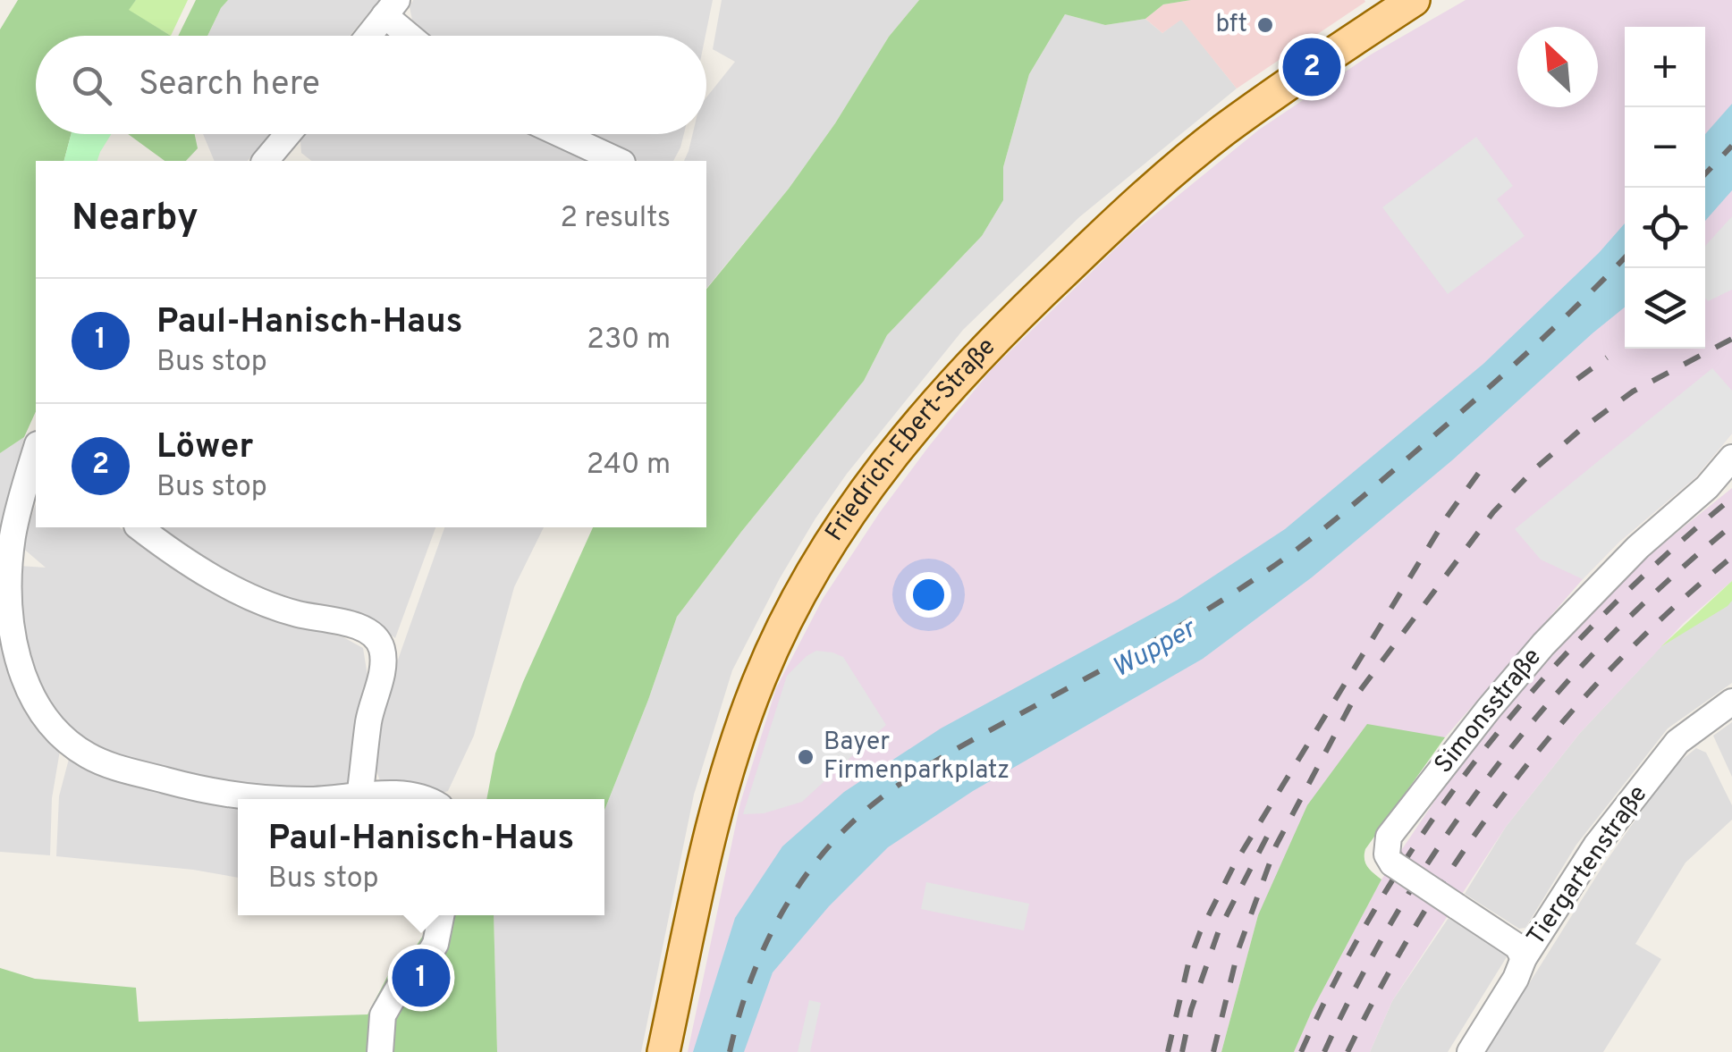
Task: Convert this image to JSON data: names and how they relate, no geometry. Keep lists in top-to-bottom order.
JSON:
{
  "streets": {
    "main road": ["Friedrich-Ebert-Straße"],
    "street": ["Simonsstraße", "Tiergartenstraße"]
  },
  "crossings": [
    ["Simonsstraße", "Tiergartenstraße"]
  ],
  "water": ["Wupper"],
  "places": ["bft", "Bayer Firmenparkplatz"],
  "north": "top left",
  "page": {
    "map_buttons": ["+", "−"],
    "pins": ["2", "1"],
    "search": "Search here",
    "heading": ["Nearby", "2 results"],
    "list": [
      {
        "mark": "1",
        "name": "Paul-Hanisch-Haus",
        "note": "Bus stop",
        "value": "230 m"
      },
      {
        "mark": "2",
        "name": "Löwer",
        "note": "Bus stop",
        "value": "240 m"
      }
    ],
    "popup": ["Paul-Hanisch-Haus", "Bus stop"]
  }
}
